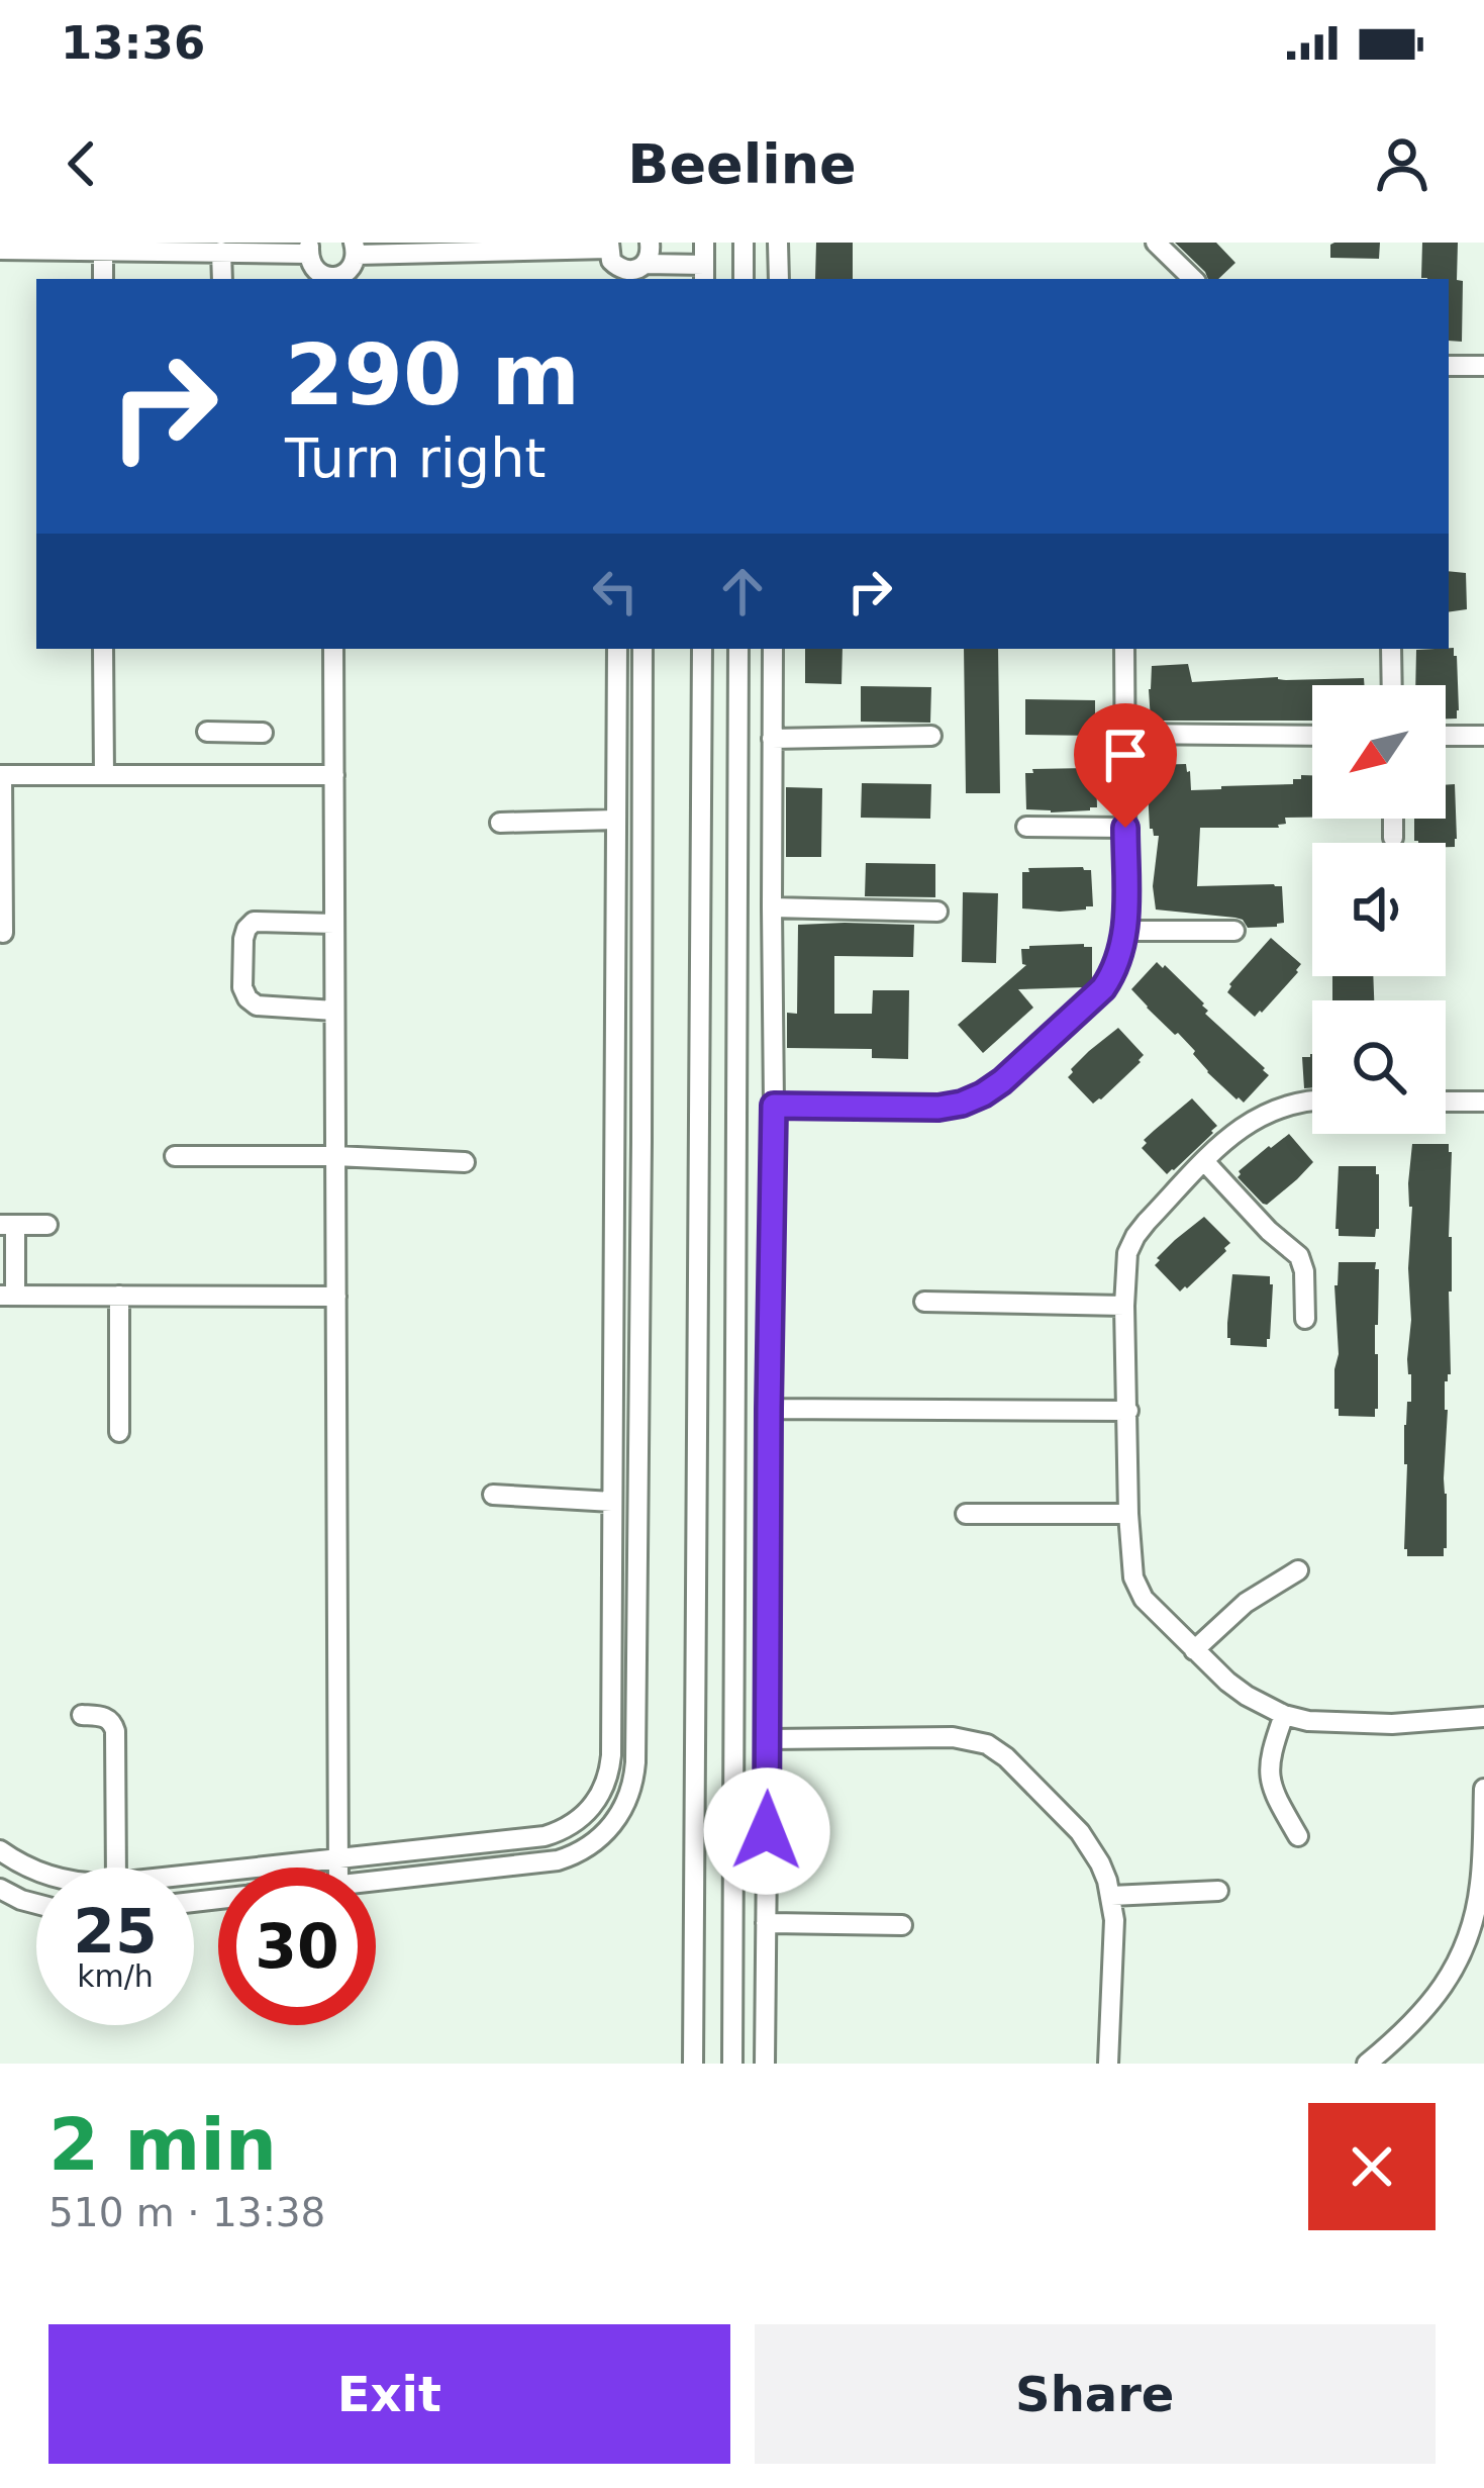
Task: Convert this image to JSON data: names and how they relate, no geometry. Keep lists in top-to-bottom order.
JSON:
{
  "north": "bottom left",
  "page": {
    "status": "13:36",
    "header": "Beeline",
    "turn": ["290 m", "Turn right"],
    "speed": "25 km/h",
    "limit": "30",
    "heading": ["2 min", "510 m · 13:38"],
    "buttons": ["Exit", "Share"]
  }
}
